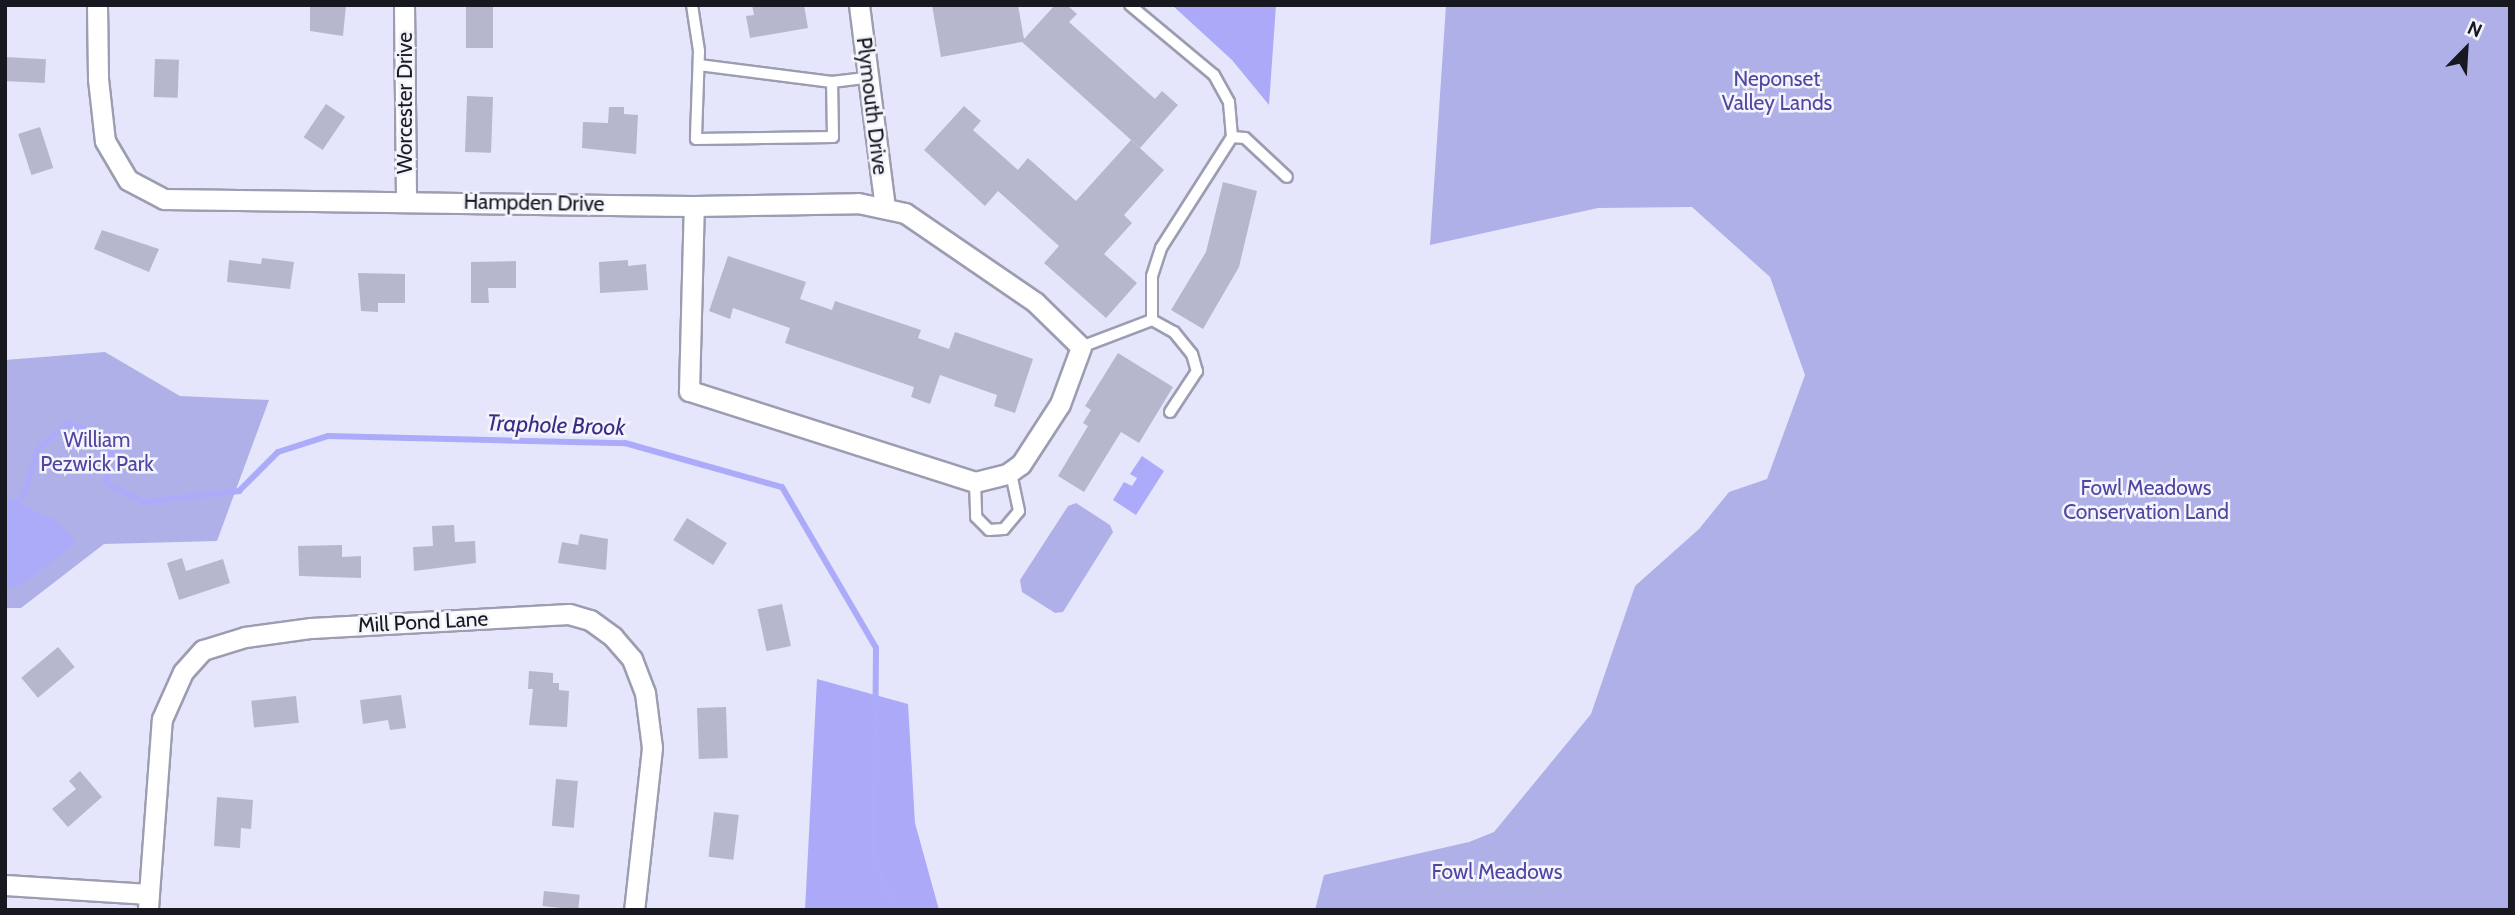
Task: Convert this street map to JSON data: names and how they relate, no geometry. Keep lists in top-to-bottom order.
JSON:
{
  "streets": {
    "street": [
      "Worcester Drive",
      "Plymouth Drive",
      "Hampden Drive",
      "Mill Pond Lane"
    ]
  },
  "crossings": [
    ["Worcester Drive", "Hampden Drive"],
    ["Plymouth Drive", "Hampden Drive"]
  ],
  "water": ["Traphole Brook"],
  "parks": [
    "Neponset Valley Lands",
    "William Pezwick Park",
    "Fowl Meadows Conservation Land",
    "Fowl Meadows"
  ],
  "north": "top right"
}
